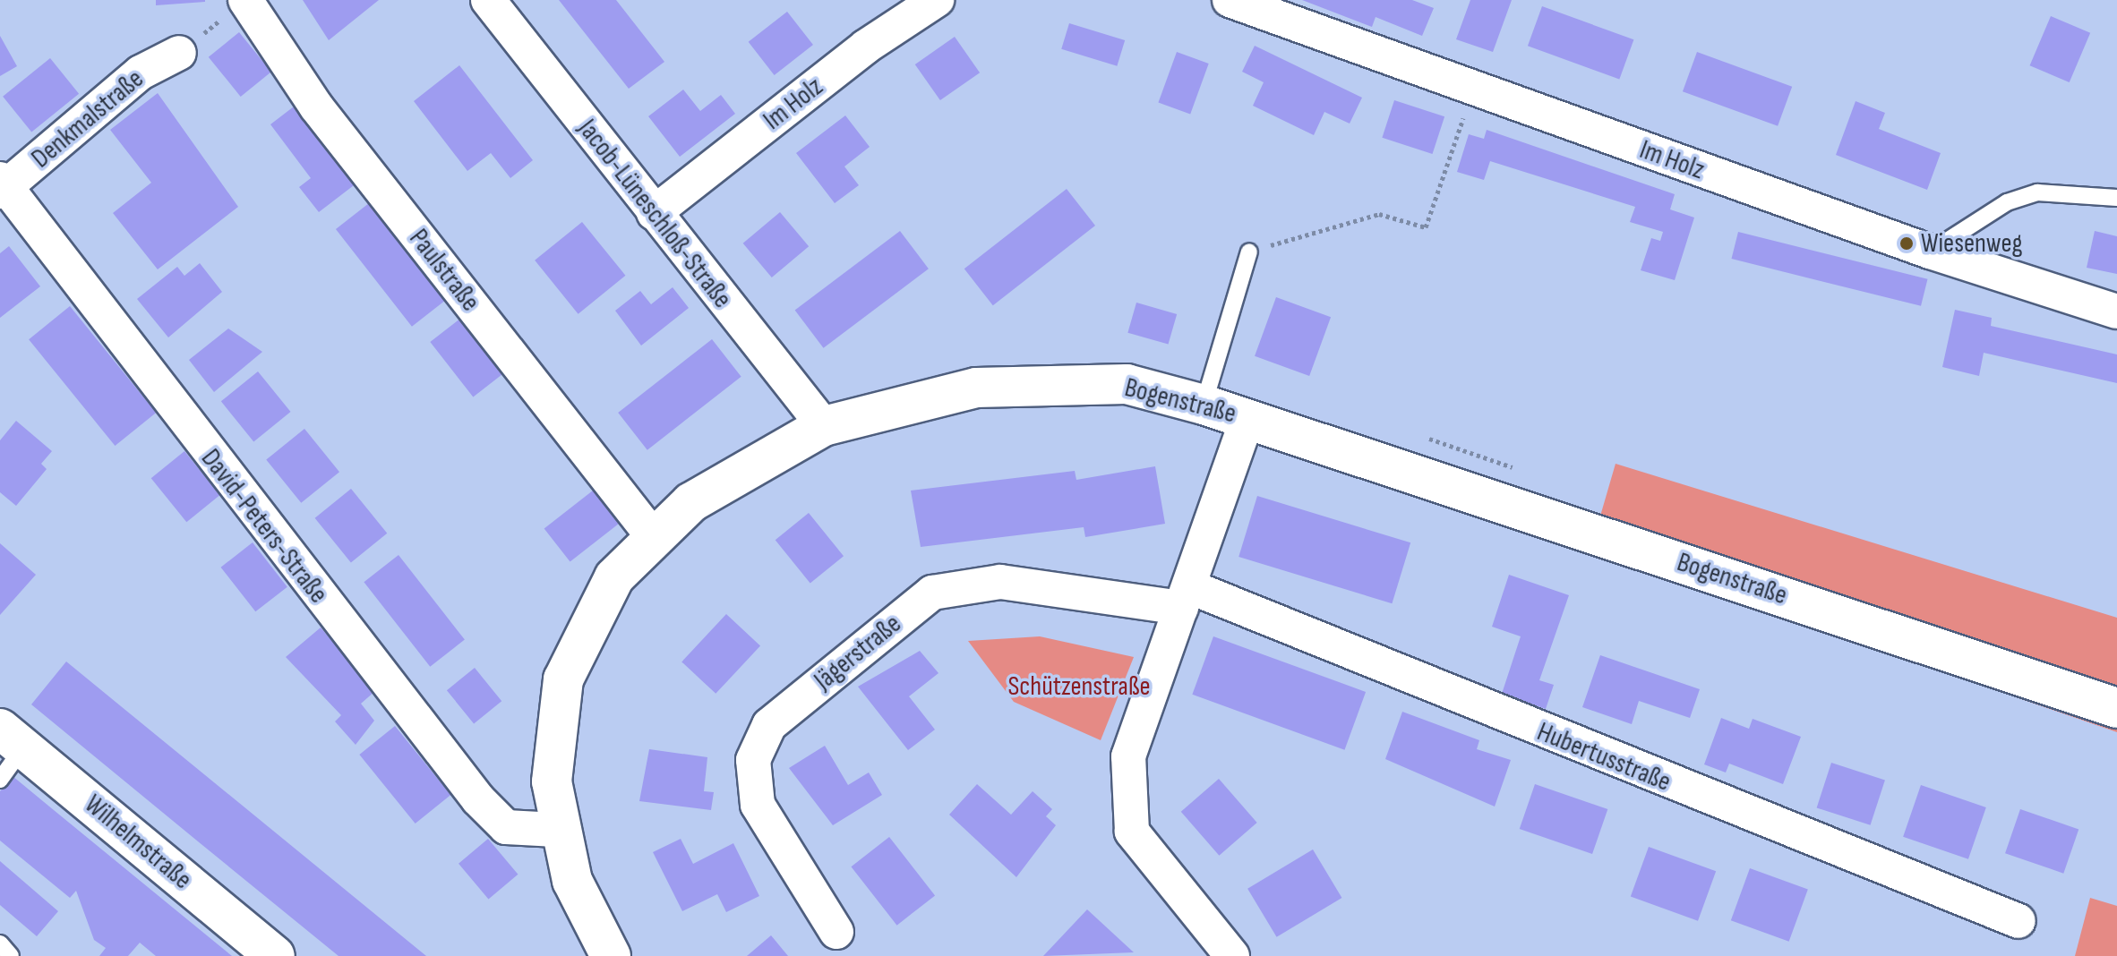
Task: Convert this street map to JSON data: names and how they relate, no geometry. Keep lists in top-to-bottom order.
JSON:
{
  "streets": {
    "main road": ["Bogenstraße", "Wilhelmstraße"],
    "street": [
      "Im Holz",
      "Denkmalstraße",
      "Jacob-Lüneschloß-Straße",
      "Paulstraße",
      "David-Peters-Straße",
      "Jägerstraße",
      "Hubertusstraße"
    ]
  },
  "crossings": [
    ["Im Holz", "Jacob-Lüneschloß-Straße"],
    ["Denkmalstraße", "David-Peters-Straße"],
    ["Jacob-Lüneschloß-Straße", "Bogenstraße"],
    ["Paulstraße", "Bogenstraße"],
    ["Bogenstraße", "David-Peters-Straße"],
    ["Jägerstraße", "Hubertusstraße"]
  ],
  "parks": ["Schützenstraße"],
  "places": ["Wiesenweg"]
}
